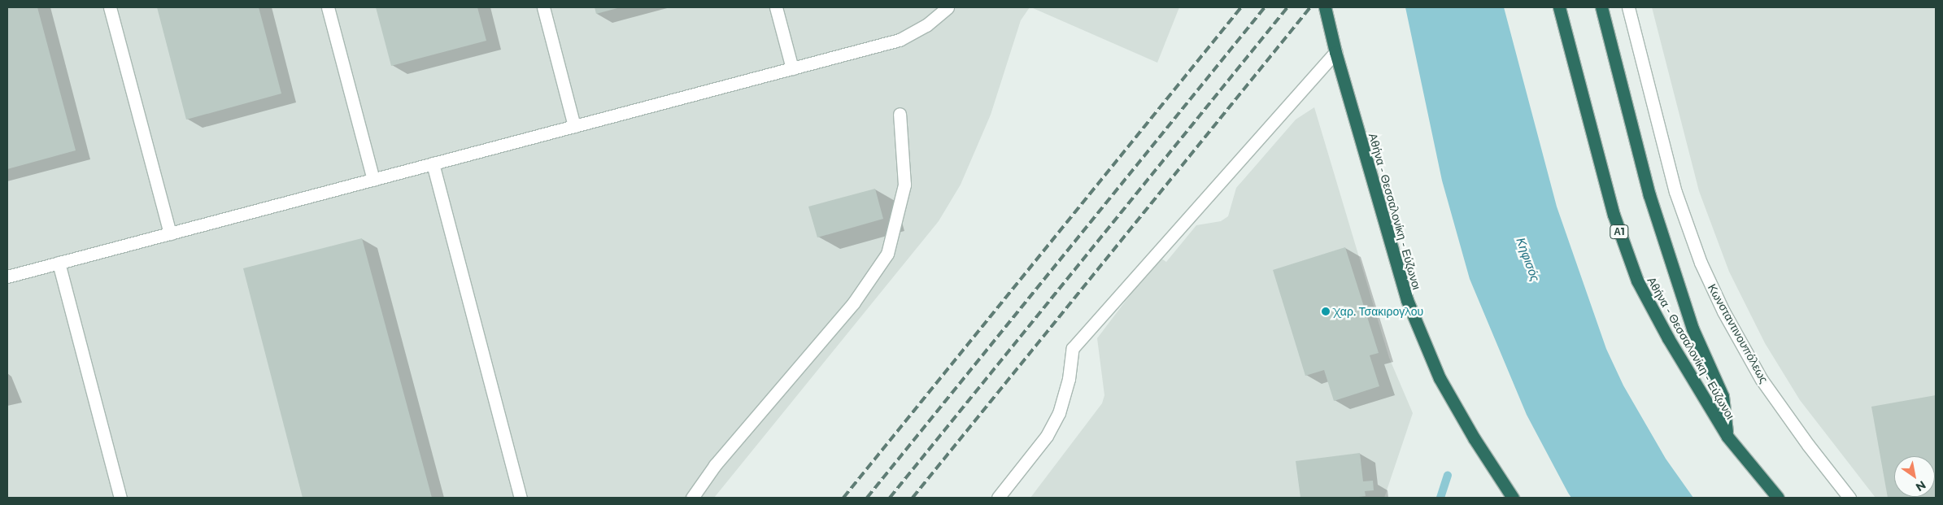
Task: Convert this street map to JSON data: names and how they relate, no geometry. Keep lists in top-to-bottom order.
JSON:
{
  "streets": {
    "highway": ["Αθήνα - Θεσσαλονίκη - Εύζωνοι", "Α1"],
    "street": ["Κωνσταντινουπόλεως"]
  },
  "water": ["Κηφισός"],
  "places": ["Χαρ. Τσακιρογλου"],
  "north": "bottom right"
}
